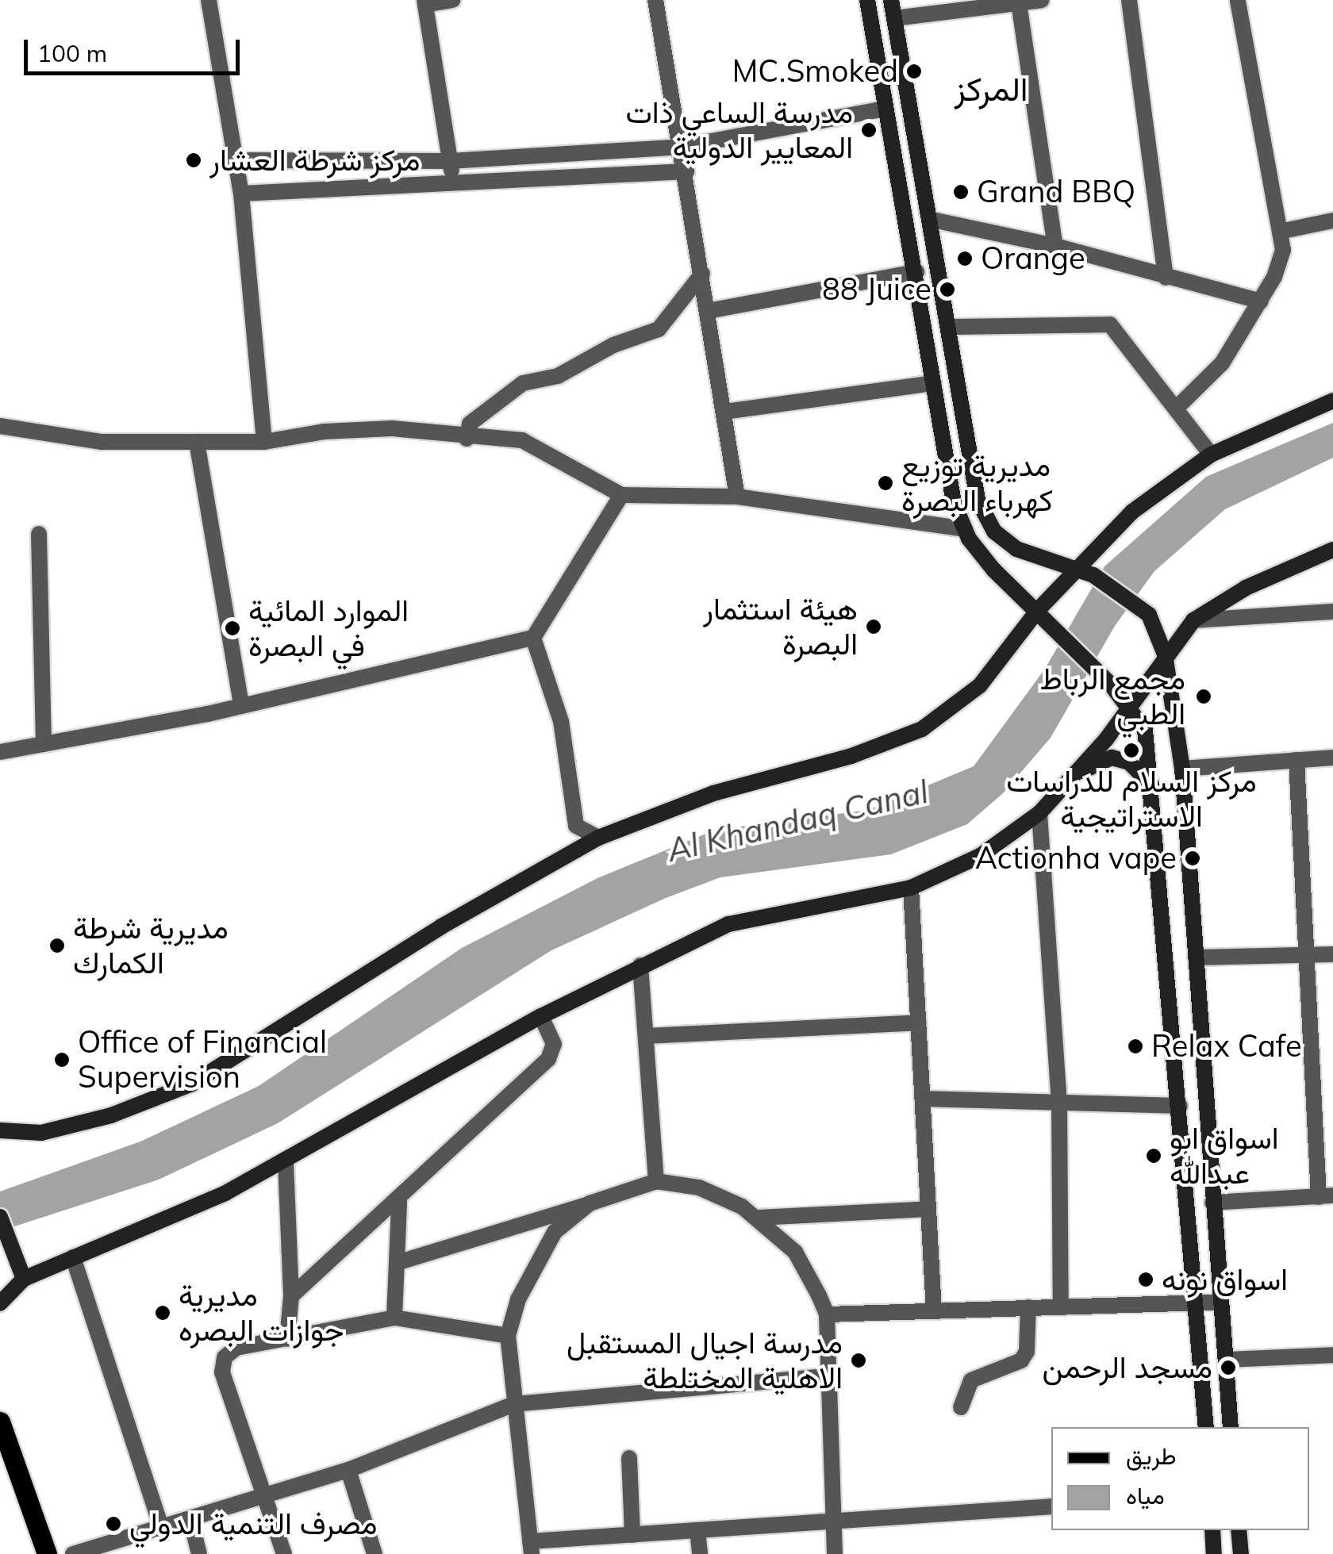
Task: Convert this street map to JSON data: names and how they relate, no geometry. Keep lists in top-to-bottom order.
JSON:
{
  "districts": ["المركز"],
  "water": ["Al Khandaq Canal"],
  "places": [
    "MC.Smoked",
    "مدرسة الساعي ذات المعايير الدولية",
    "مركز شرطة العشار",
    "Grand BBQ",
    "Orange",
    "88 Juice",
    "مديرية توزيع كهرباء البصرة",
    "هيئة استثمار البصرة",
    "الموارد المائية في البصرة",
    "مجمع الرباط الطبي",
    "مركز السلام للدراسات الاستراتيجية",
    "Actionha vape",
    "مديرية شرطة الكمارك",
    "Relax Cafe",
    "Office of Financial Supervision",
    "اسواق ابو عبدالله",
    "اسواق نونه",
    "مديرية جوازات البصره",
    "مدرسة اجيال المستقبل الاهلية المختلطة",
    "مسجد الرحمن",
    "مصرف التنمية الدولي"
  ],
  "legend": ["طريق", "مياه"],
  "scale_bar": "100 m"
}
